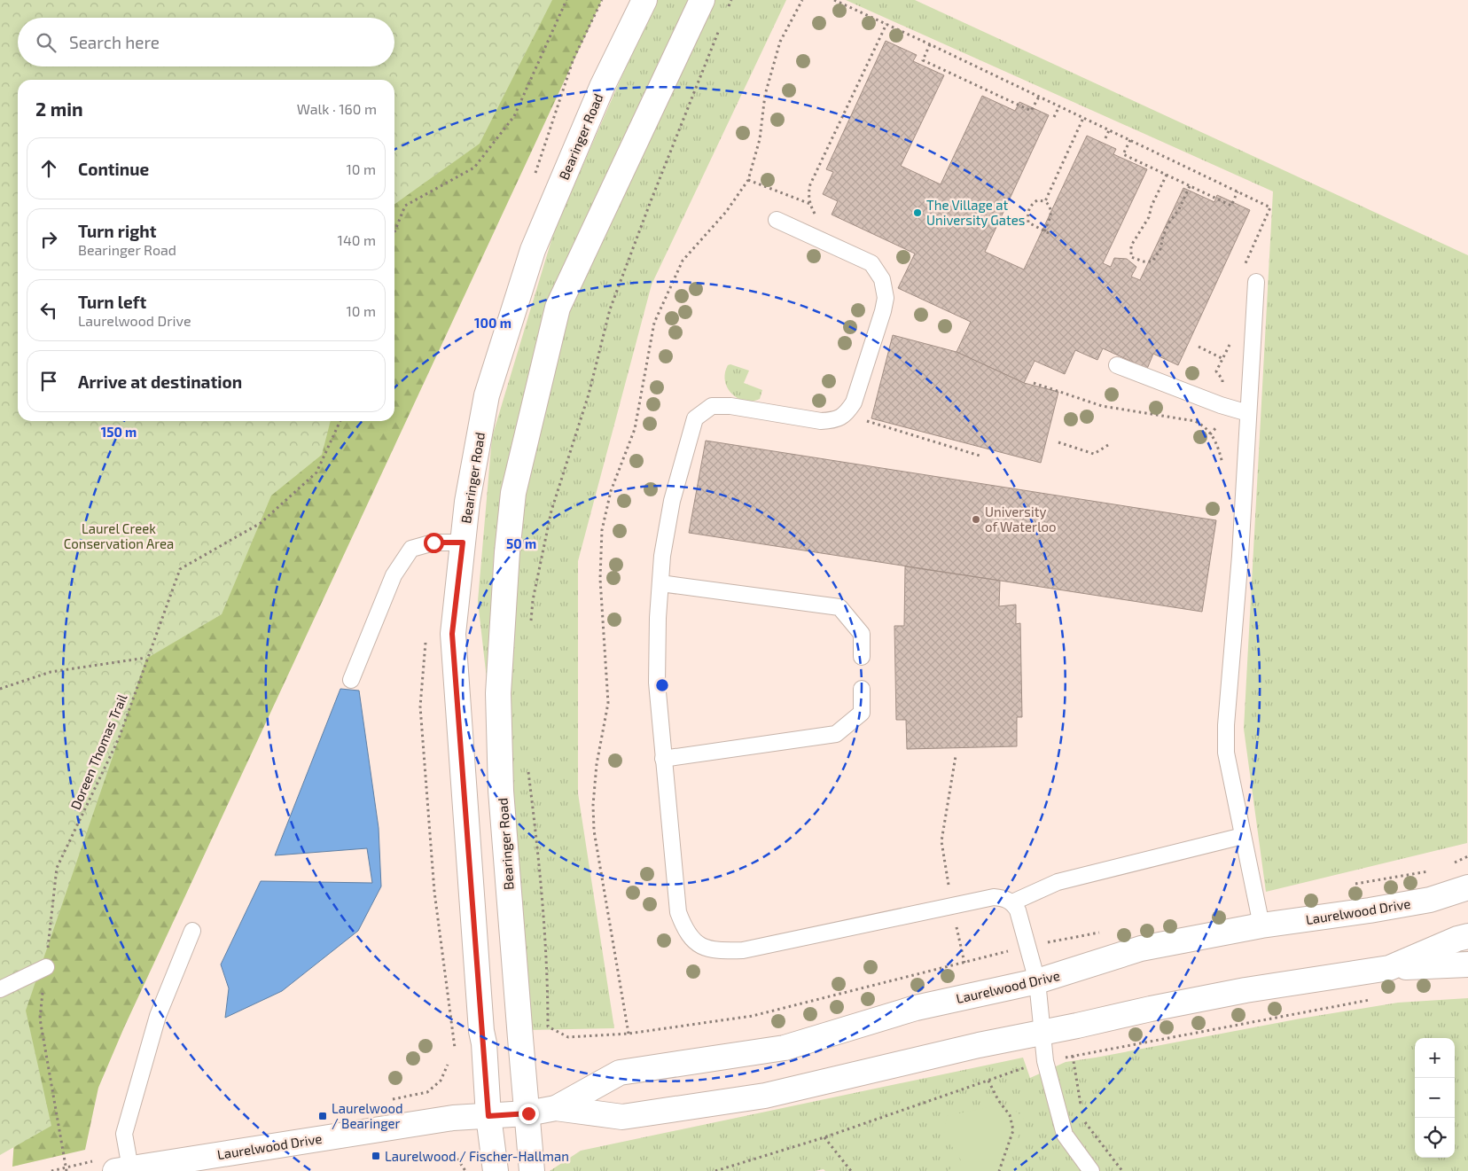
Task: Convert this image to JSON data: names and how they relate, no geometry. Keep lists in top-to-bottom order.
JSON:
{
  "streets": {
    "main road": ["Bearinger Road", "Laurelwood Drive"],
    "path": ["Doreen Thomas Trail"]
  },
  "crossings": [
    ["Bearinger Road", "Laurelwood Drive"]
  ],
  "parks": ["Laurel Creek Conservation Area"],
  "places": {
    "other": ["The Village at University Gates", "University of Waterloo"],
    "transit": ["Laurelwood / Bearinger", "Laurelwood / Fischer-Hallman"]
  },
  "page": {
    "search": "Search here",
    "heading": ["2 min", "Walk · 160 m"],
    "list": [
      ["Continue", "10 m"],
      ["Turn right", "Bearinger Road", "140 m"],
      ["Turn left", "Laurelwood Drive", "10 m"],
      "Arrive at destination"
    ],
    "map_buttons": ["+", "−"]
  },
  "rings": ["100 m", "150 m", "50 m"]
}
